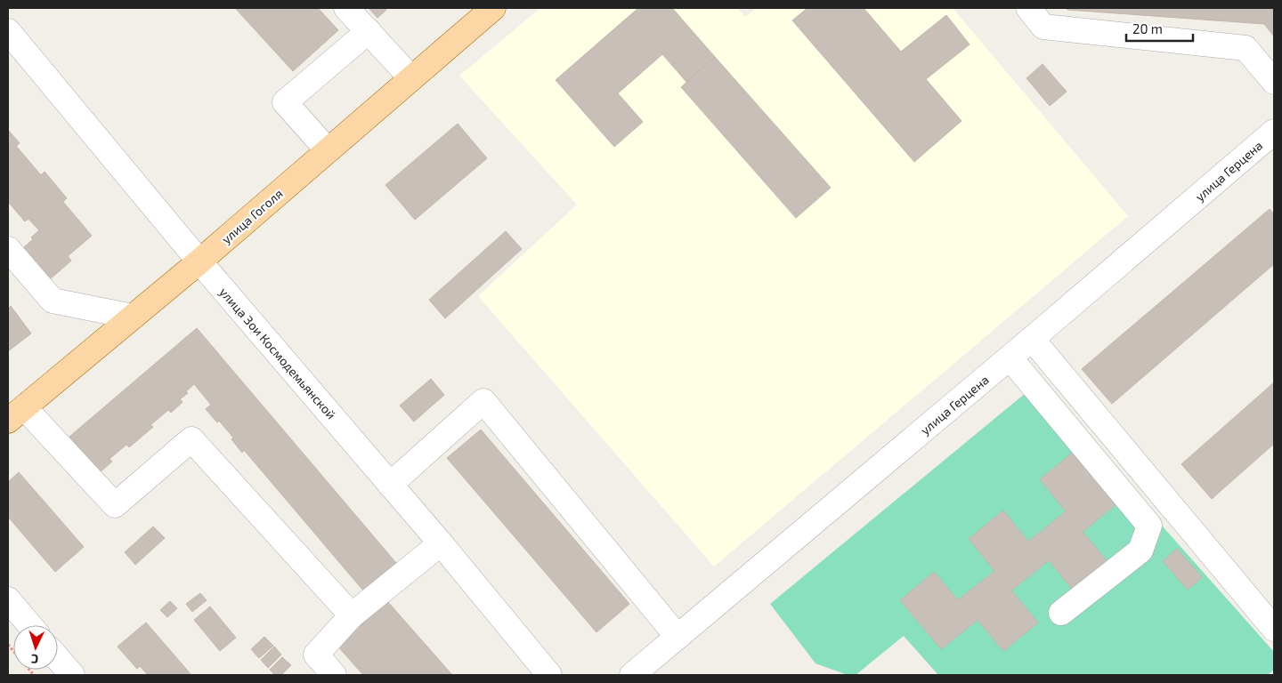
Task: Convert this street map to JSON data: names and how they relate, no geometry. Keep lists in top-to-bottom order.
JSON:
{
  "streets": {
    "main road": ["улица Гоголя"],
    "street": ["улица Герцена", "улица Зои Космодемьянской"]
  },
  "crossings": [
    ["улица Гоголя", "улица Зои Космодемьянской"]
  ],
  "scale_bar": "20 m",
  "north": "bottom"
}
